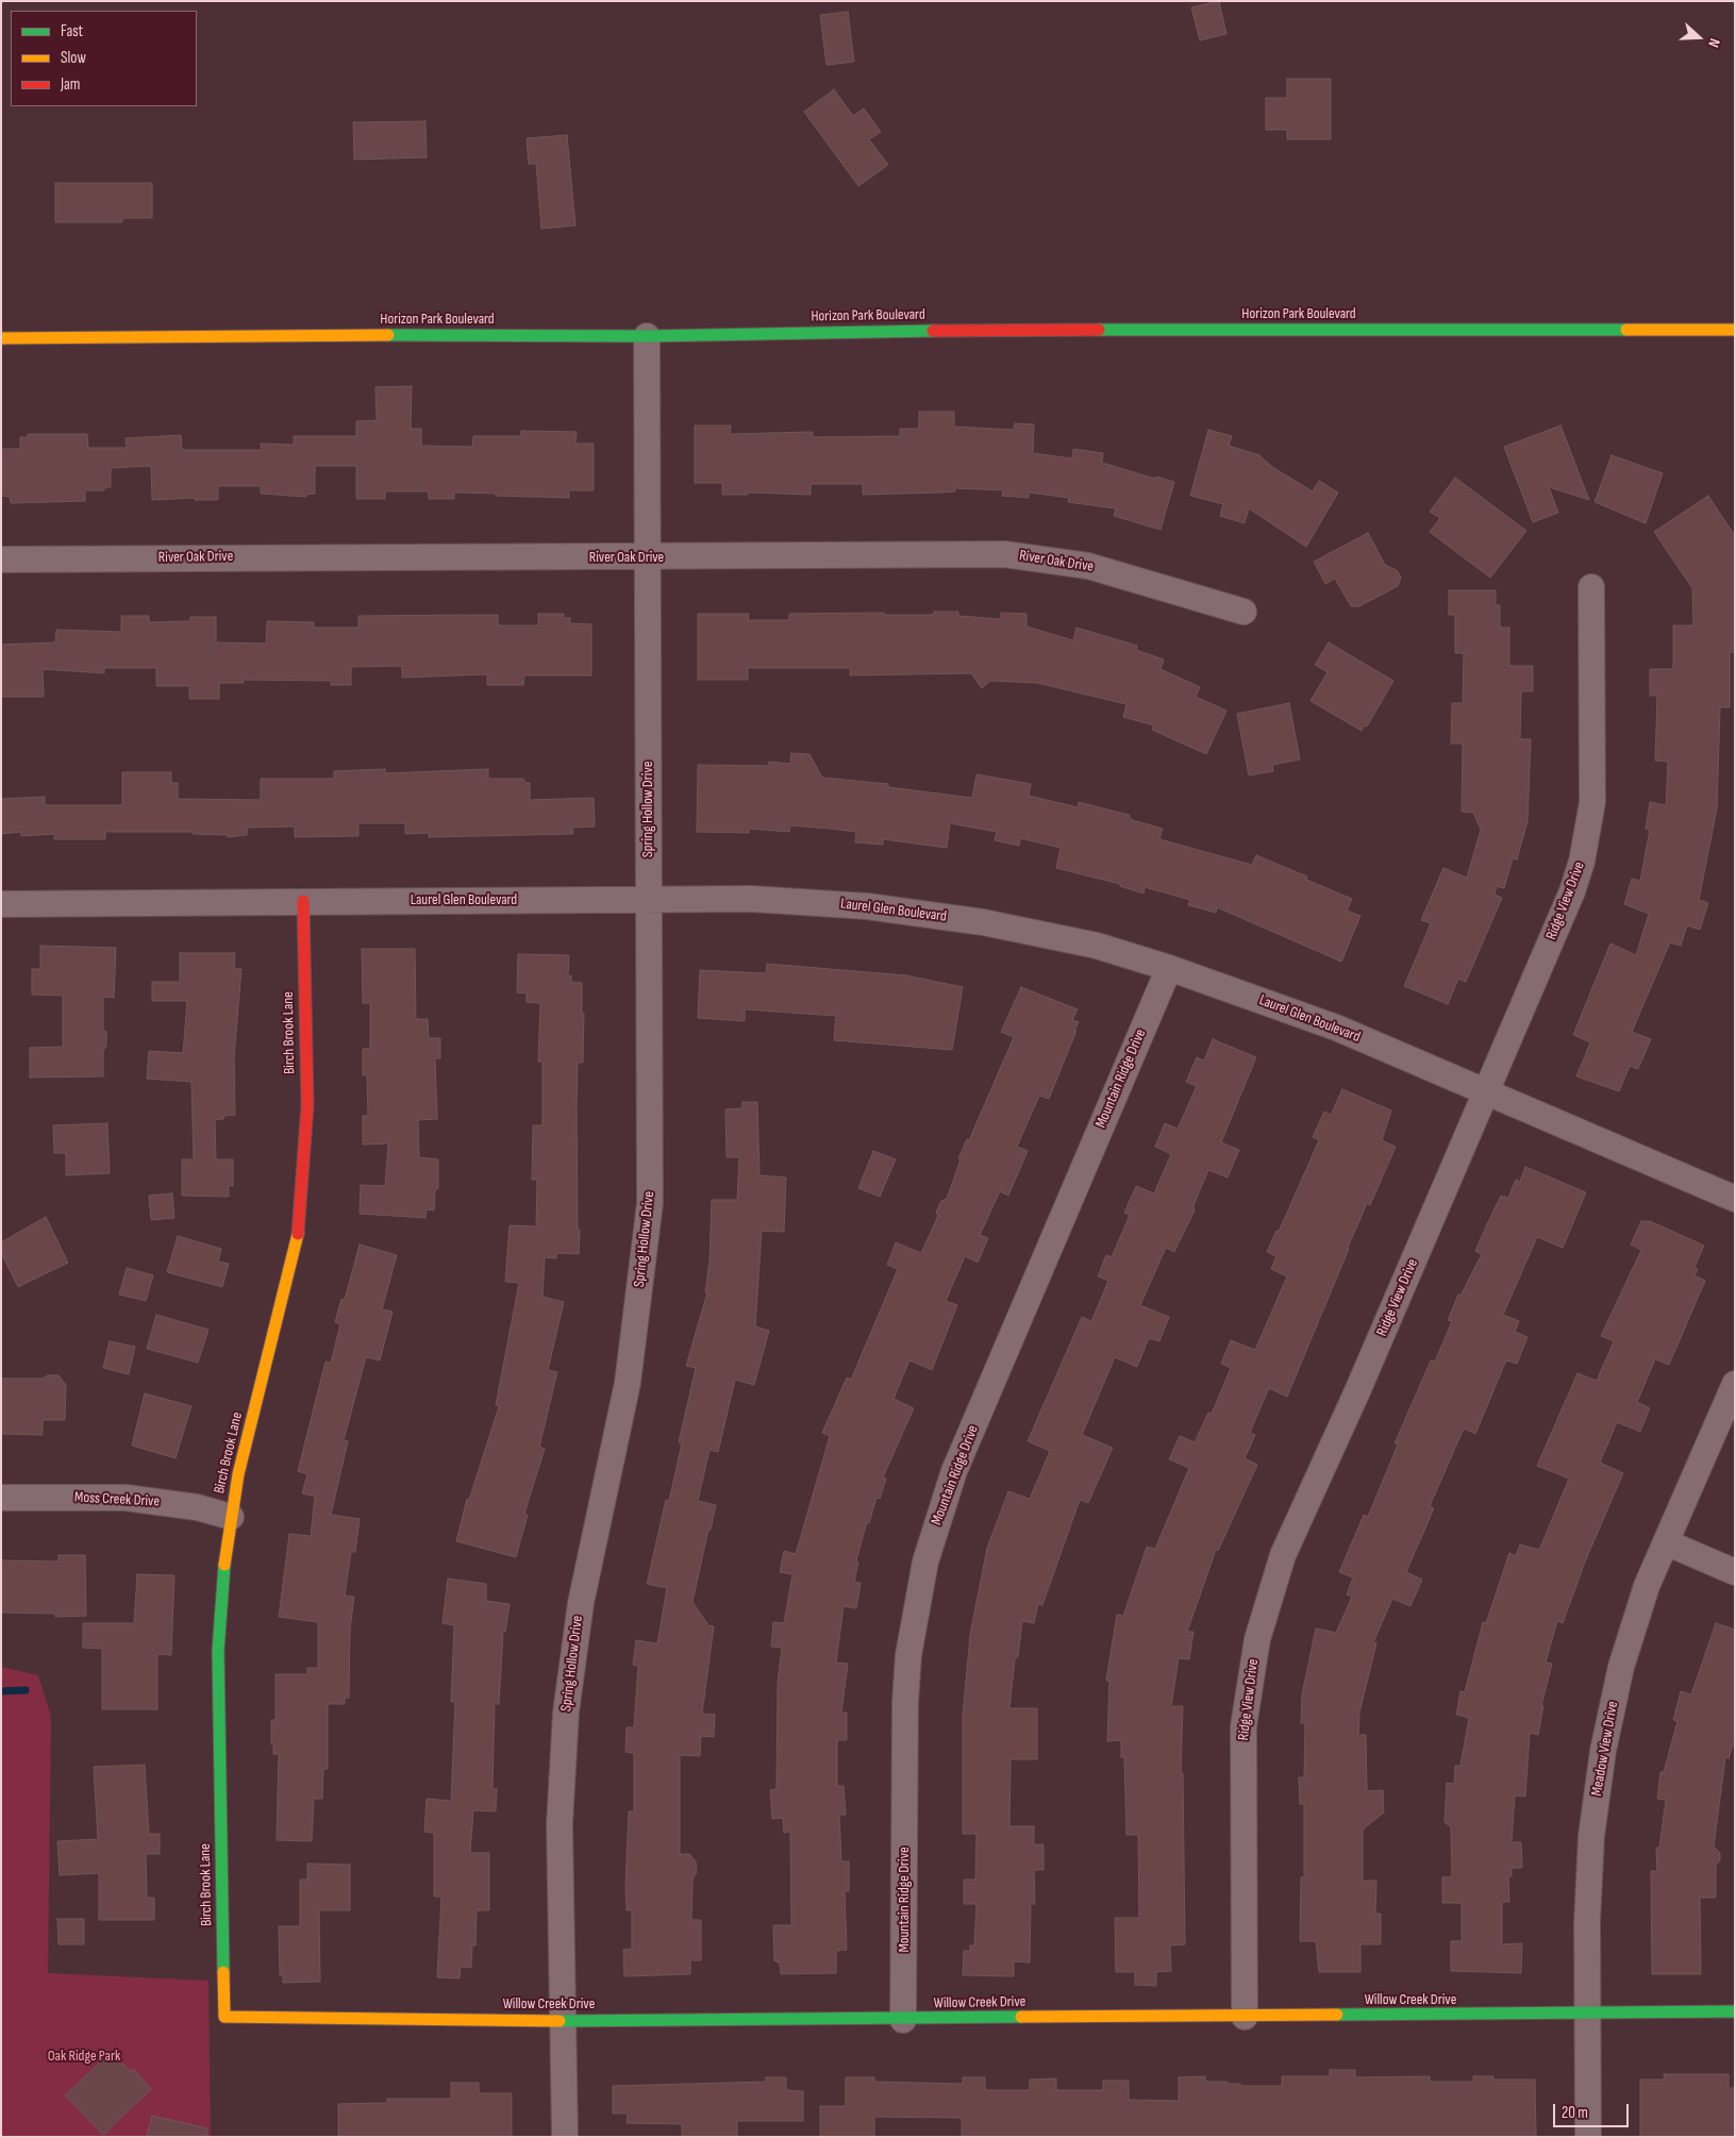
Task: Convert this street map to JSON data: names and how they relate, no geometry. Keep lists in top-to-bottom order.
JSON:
{
  "streets": {
    "street": [
      "Horizon Park Boulevard",
      "River Oak Drive",
      "Spring Hollow Drive",
      "Laurel Glen Boulevard",
      "Ridge View Drive",
      "Birch Brook Lane",
      "Mountain Ridge Drive",
      "Moss Creek Drive",
      "Meadow View Drive",
      "Willow Creek Drive"
    ]
  },
  "crossings": [
    ["Horizon Park Boulevard", "Spring Hollow Drive"],
    ["River Oak Drive", "Spring Hollow Drive"],
    ["Spring Hollow Drive", "Laurel Glen Boulevard"],
    ["Spring Hollow Drive", "Willow Creek Drive"],
    ["Laurel Glen Boulevard", "Ridge View Drive"],
    ["Laurel Glen Boulevard", "Birch Brook Lane"],
    ["Laurel Glen Boulevard", "Mountain Ridge Drive"],
    ["Ridge View Drive", "Willow Creek Drive"],
    ["Birch Brook Lane", "Moss Creek Drive"],
    ["Birch Brook Lane", "Willow Creek Drive"],
    ["Mountain Ridge Drive", "Willow Creek Drive"],
    ["Meadow View Drive", "Willow Creek Drive"]
  ],
  "parks": ["Oak Ridge Park"],
  "legend": ["Fast", "Slow", "Jam"],
  "scale_bar": "20 m",
  "north": "right"
}
